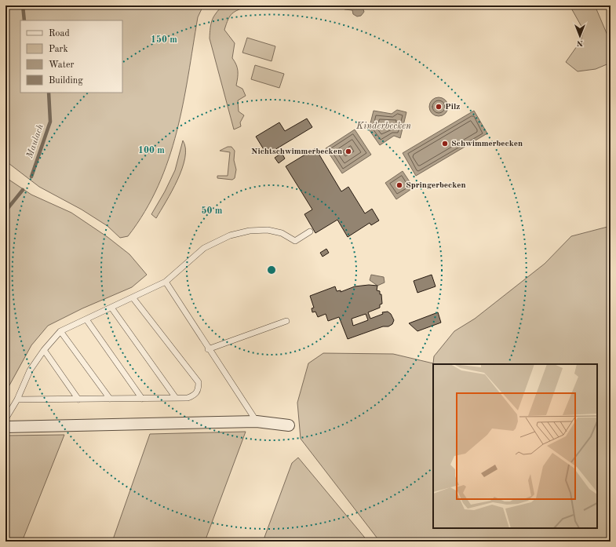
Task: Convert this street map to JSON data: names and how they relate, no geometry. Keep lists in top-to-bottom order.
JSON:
{
  "water": ["Kinderbecken", "Maulach"],
  "places": [
    "Pilz",
    "Schwimmerbecken",
    "Nichtschwimmerbecken",
    "Springerbecken"
  ],
  "legend": [
    "Road",
    "Park",
    "Water",
    "Building"
  ],
  "north": "bottom",
  "rings": ["150 m", "100 m", "50 m"]
}
